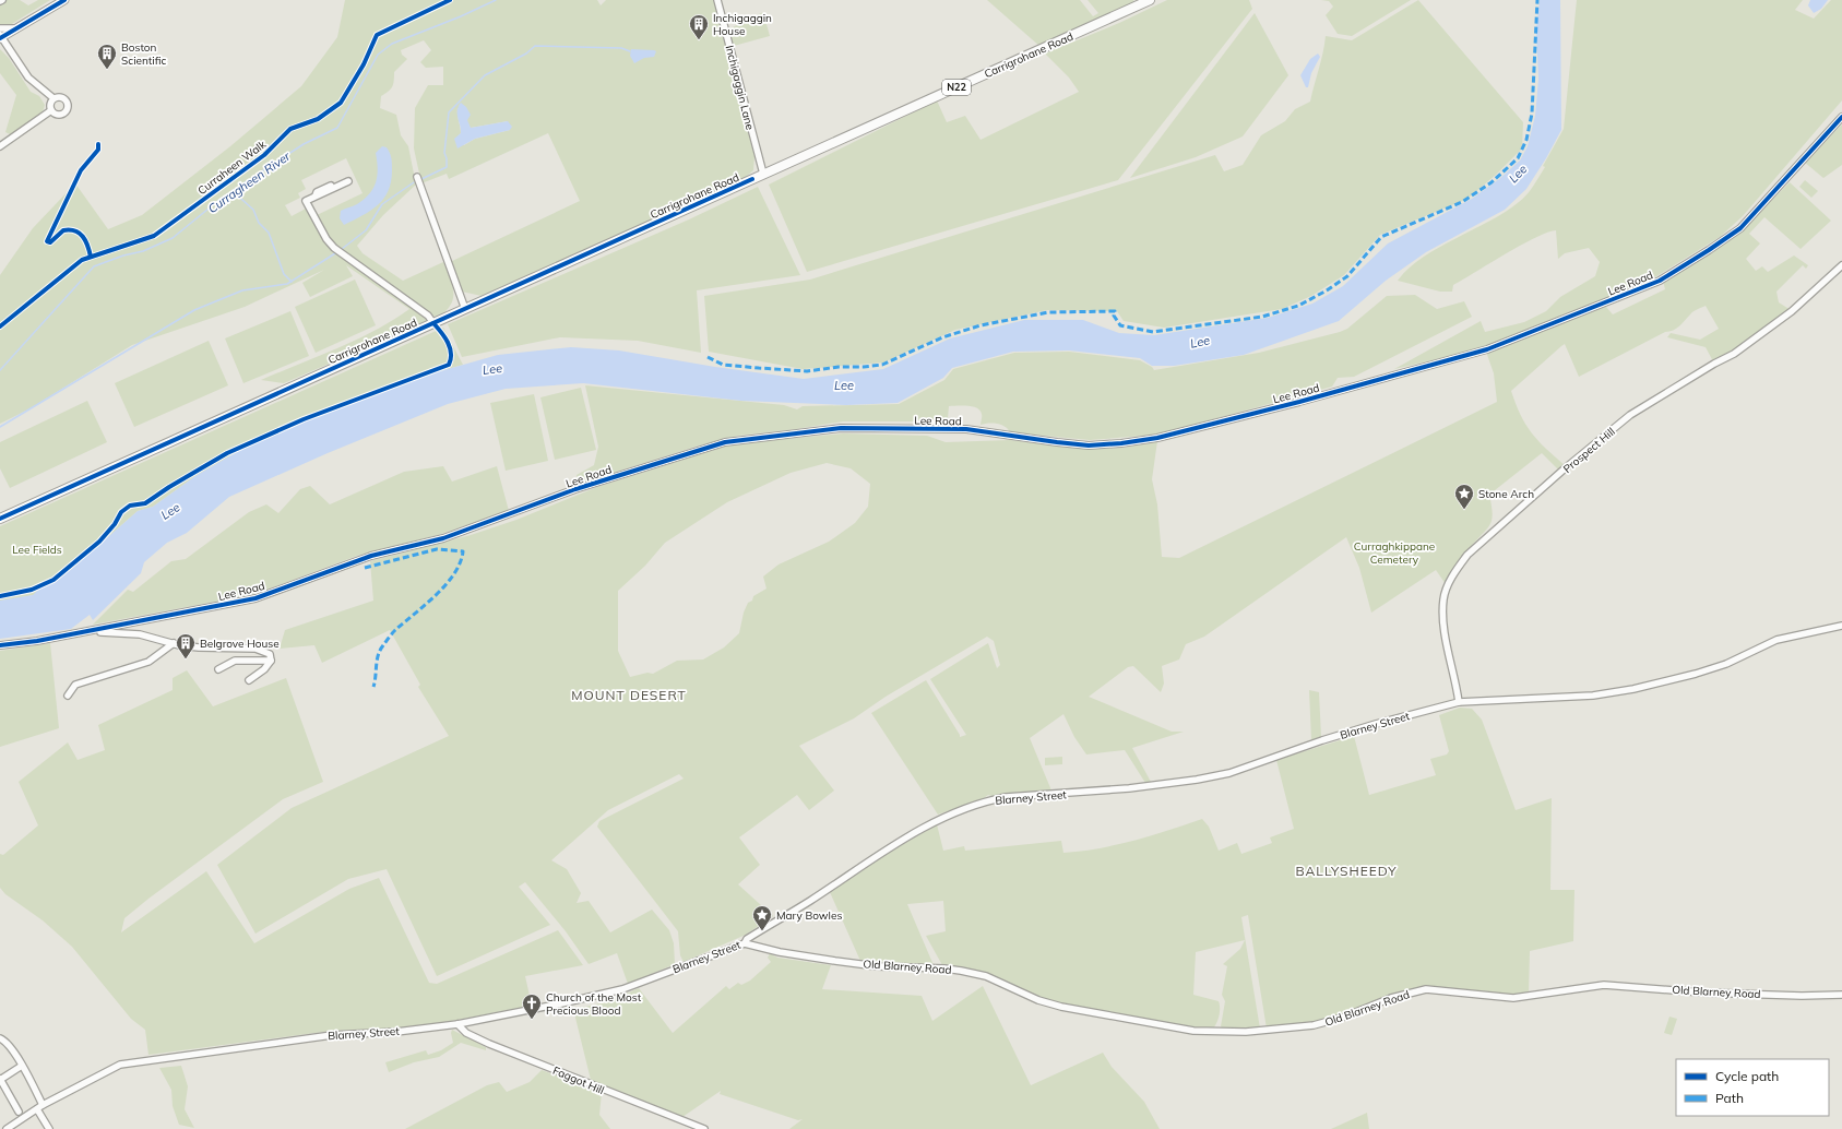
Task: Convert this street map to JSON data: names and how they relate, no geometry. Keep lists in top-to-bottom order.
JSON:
{
  "streets": {
    "highway": ["Carrigrohane Road", "N22"],
    "street": [
      "Inchigaggin Lane",
      "Lee Road",
      "Prospect Hill",
      "Blarney Street",
      "Old Blarney Road",
      "Faggot Hill"
    ],
    "cycle path": ["Curraheen Walk"]
  },
  "crossings": [
    ["Carrigrohane Road", "Inchigaggin Lane"],
    ["Prospect Hill", "Blarney Street"],
    ["Blarney Street", "Old Blarney Road"],
    ["Blarney Street", "Faggot Hill"]
  ],
  "districts": ["MOUNT DESERT", "BALLYSHEEDY"],
  "water": ["Lee", "Curragheen River"],
  "parks": ["Curraghkippane Cemetery", "Lee Fields"],
  "places": {
    "building": ["Inchigaggin House", "Boston Scientific", "Belgrove House"],
    "place": ["Stone Arch", "Mary Bowles"],
    "church": ["Church of the Most Precious Blood"]
  },
  "legend": ["Cycle path", "Path"]
}
